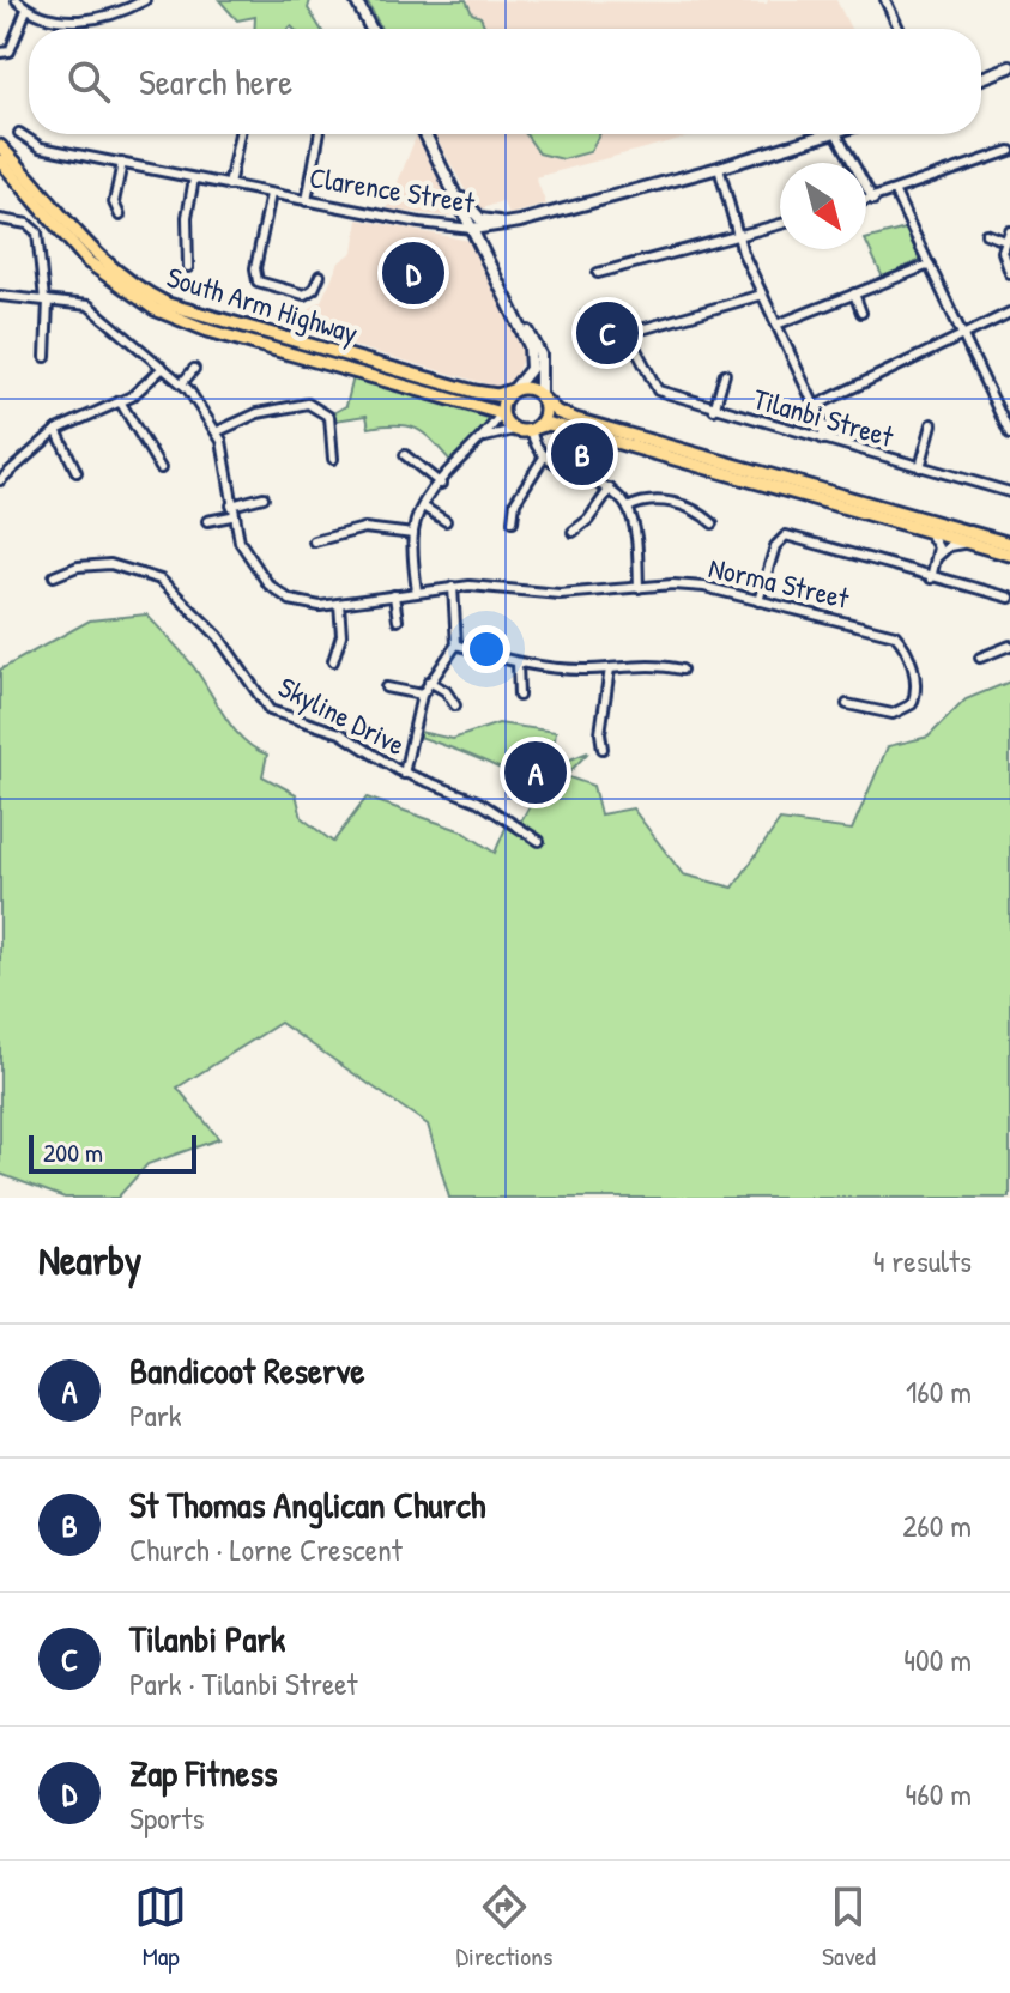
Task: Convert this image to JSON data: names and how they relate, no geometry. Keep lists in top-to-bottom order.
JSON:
{
  "streets": {
    "main road": ["Clarence Street", "South Arm Highway"],
    "street": ["Tilanbi Street", "Norma Street", "Skyline Drive"]
  },
  "scale_bar": "200 m",
  "north": "bottom right",
  "page": {
    "search": "Search here",
    "pins": [
      "D",
      "C",
      "B",
      "A"
    ],
    "scale": "200 m",
    "heading": ["Nearby", "4 results"],
    "list": [
      {
        "mark": "A",
        "name": "Bandicoot Reserve",
        "note": "Park",
        "value": "160 m"
      },
      {
        "mark": "B",
        "name": "St Thomas Anglican Church",
        "note": "Church · Lorne Crescent",
        "value": "260 m"
      },
      {
        "mark": "C",
        "name": "Tilanbi Park",
        "note": "Park · Tilanbi Street",
        "value": "400 m"
      },
      {
        "mark": "D",
        "name": "Zap Fitness",
        "note": "Sports",
        "value": "460 m"
      }
    ],
    "nav": ["Map", "Directions", "Saved"]
  }
}
